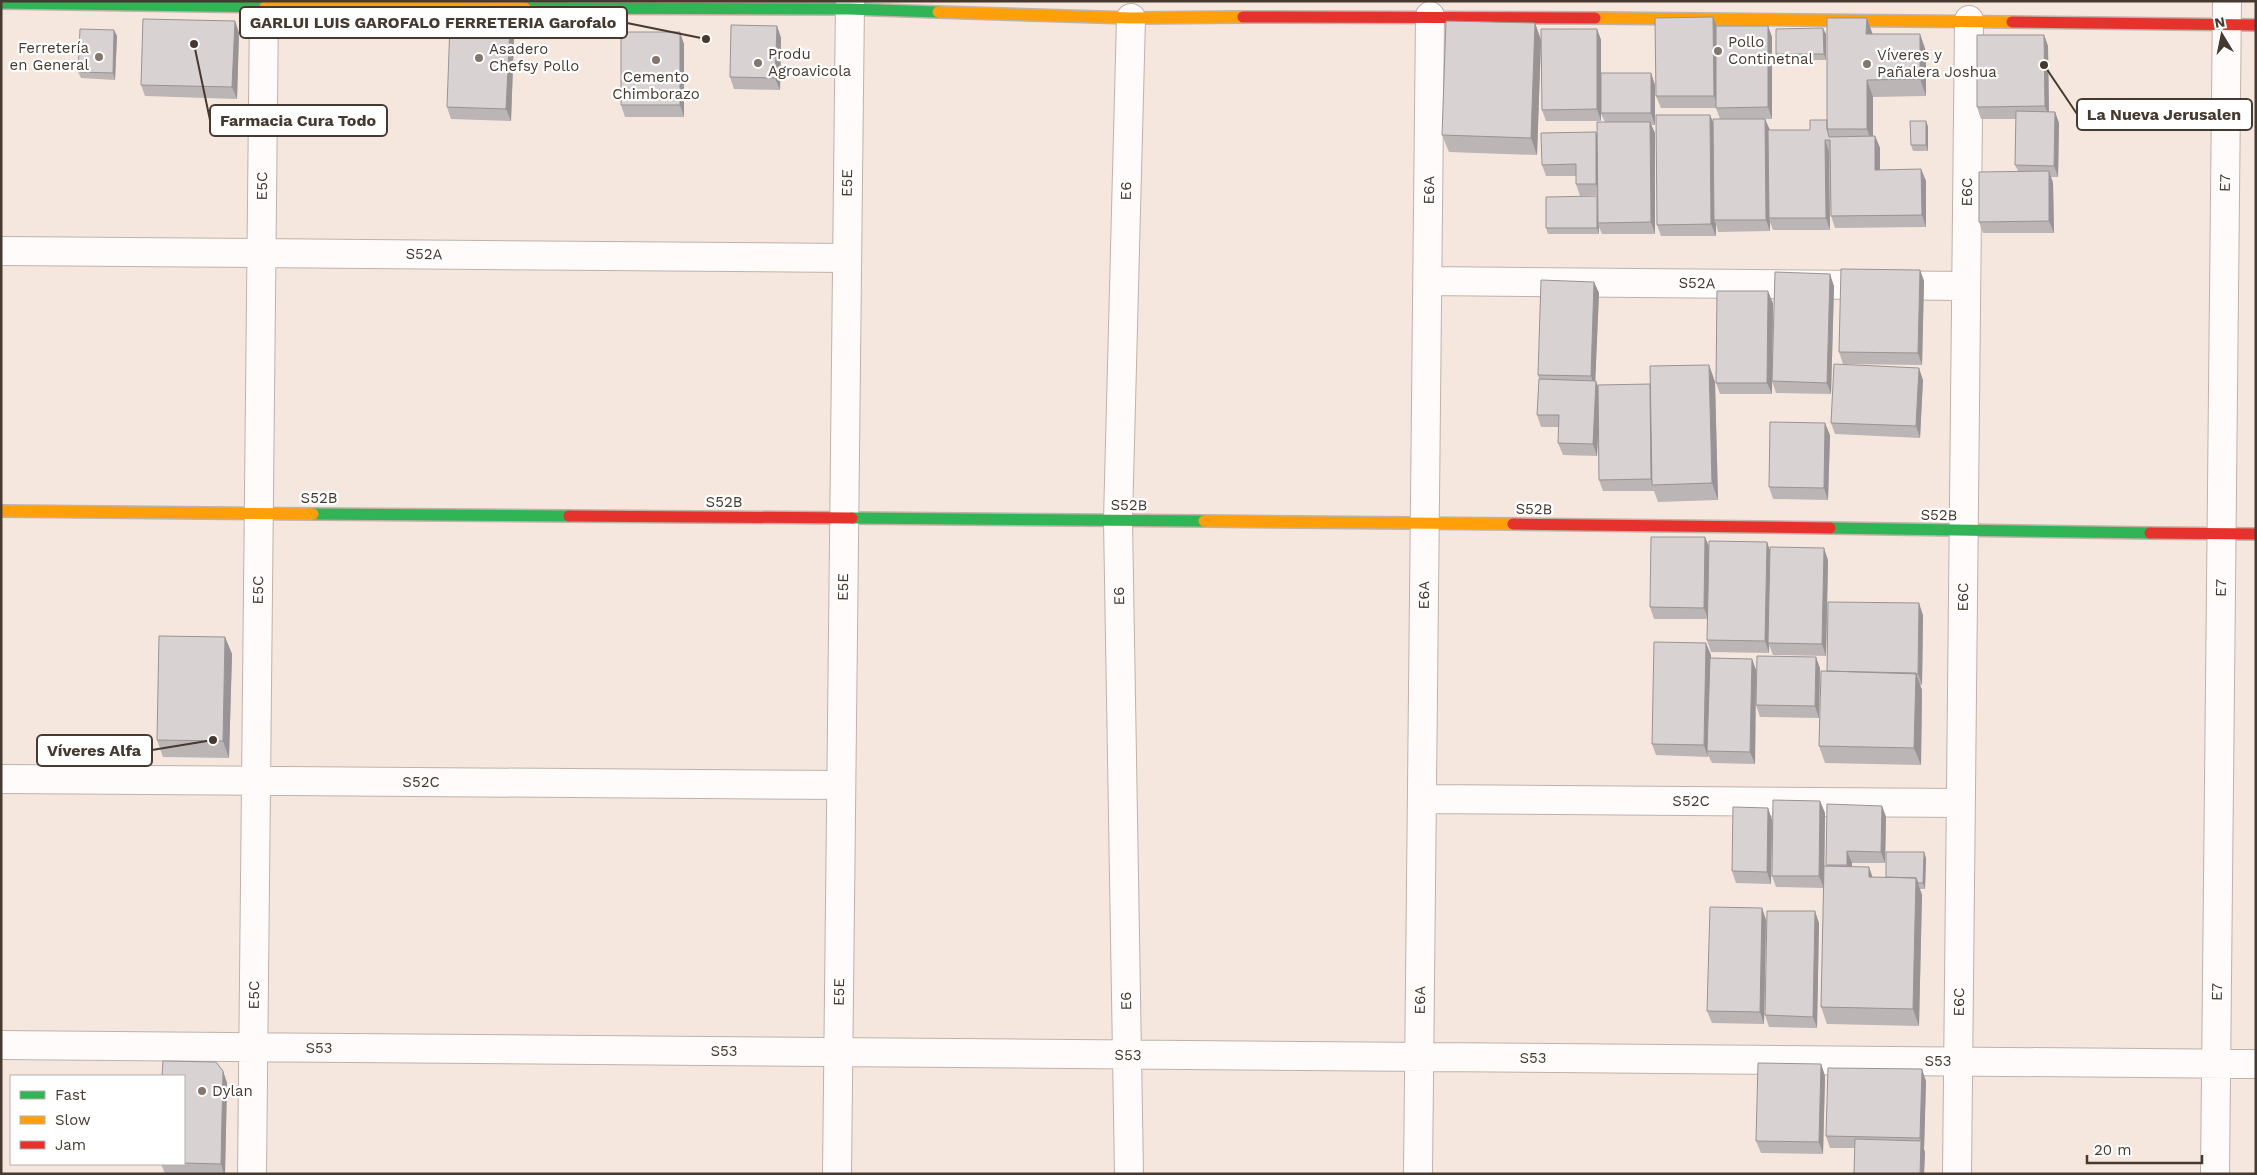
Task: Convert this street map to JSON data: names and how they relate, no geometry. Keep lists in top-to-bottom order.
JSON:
{
  "streets": {
    "main road": ["S52B"],
    "street": [
      "E5E",
      "E7",
      "E5C",
      "E6A",
      "E6",
      "E6C",
      "S52A",
      "S52C",
      "S53"
    ]
  },
  "crossings": [
    ["E5E", "S52A"],
    ["E5E", "S52B"],
    ["E5E", "S52C"],
    ["E5E", "S53"],
    ["E7", "S52B"],
    ["E7", "S53"],
    ["E5C", "S52A"],
    ["E5C", "S52B"],
    ["E5C", "S52C"],
    ["E5C", "S53"],
    ["E6A", "S52A"],
    ["E6A", "S52B"],
    ["E6A", "S52C"],
    ["E6A", "S53"],
    ["E6", "S52B"],
    ["E6", "S53"],
    ["E6C", "S52A"],
    ["E6C", "S52B"],
    ["E6C", "S52C"],
    ["E6C", "S53"]
  ],
  "places": [
    "GARLUI LUIS GAROFALO FERRETERIA Garofalo",
    "Farmacia Cura Todo",
    "Pollo Continetnal",
    "Ferretería en General",
    "Asadero Chefsy Pollo",
    "Cemento Chimborazo",
    "Produ Agroavicola",
    "Víveres y Pañalera Joshua",
    "La Nueva Jerusalen",
    "Víveres Alfa",
    "Dylan"
  ],
  "legend": ["Fast", "Slow", "Jam"],
  "scale_bar": "20 m",
  "north": "top"
}
